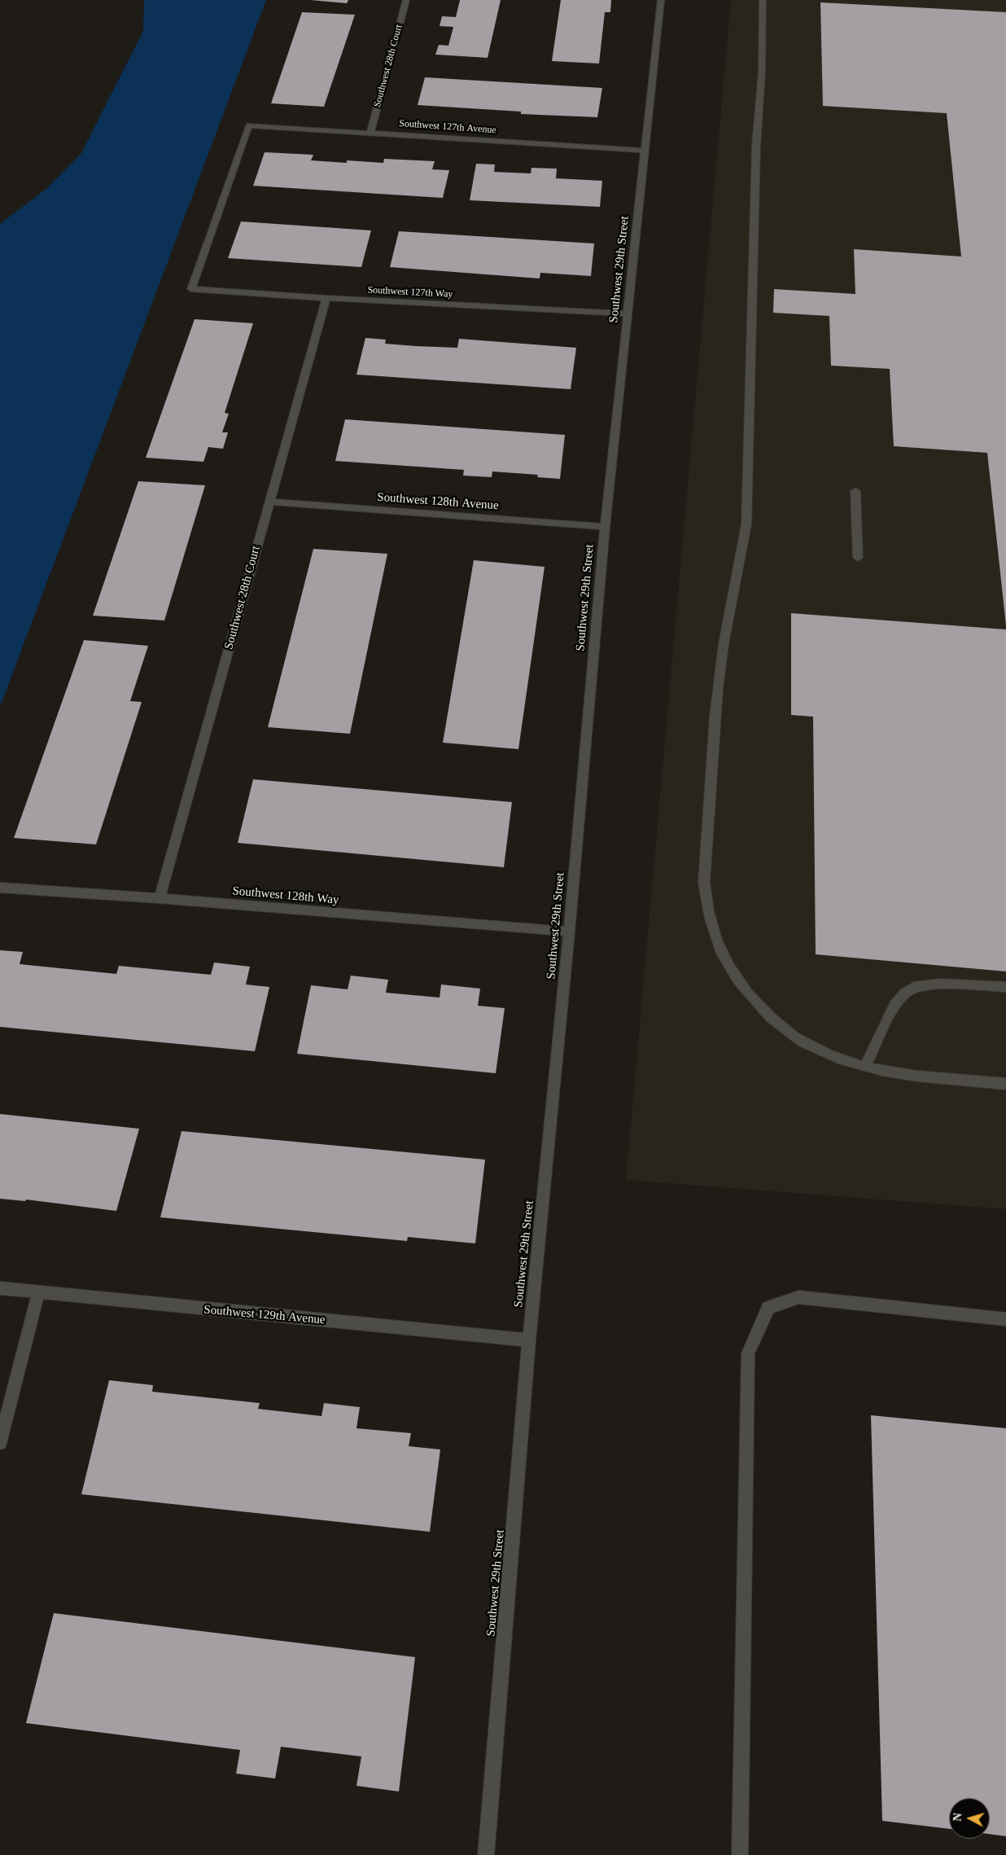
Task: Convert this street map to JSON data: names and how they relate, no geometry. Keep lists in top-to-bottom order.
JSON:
{
  "streets": {
    "street": [
      "Southwest 28th Court",
      "Southwest 127th Avenue",
      "Southwest 29th Street",
      "Southwest 127th Way",
      "Southwest 128th Avenue",
      "Southwest 128th Way",
      "Southwest 129th Avenue"
    ]
  },
  "crossings": [
    ["Southwest 28th Court", "Southwest 127th Avenue"],
    ["Southwest 28th Court", "Southwest 127th Way"],
    ["Southwest 28th Court", "Southwest 128th Avenue"],
    ["Southwest 28th Court", "Southwest 128th Way"],
    ["Southwest 127th Avenue", "Southwest 29th Street"],
    ["Southwest 127th Avenue", "Southwest 127th Way"],
    ["Southwest 29th Street", "Southwest 127th Way"],
    ["Southwest 29th Street", "Southwest 128th Avenue"],
    ["Southwest 29th Street", "Southwest 128th Way"],
    ["Southwest 29th Street", "Southwest 129th Avenue"]
  ],
  "north": "left"
}
